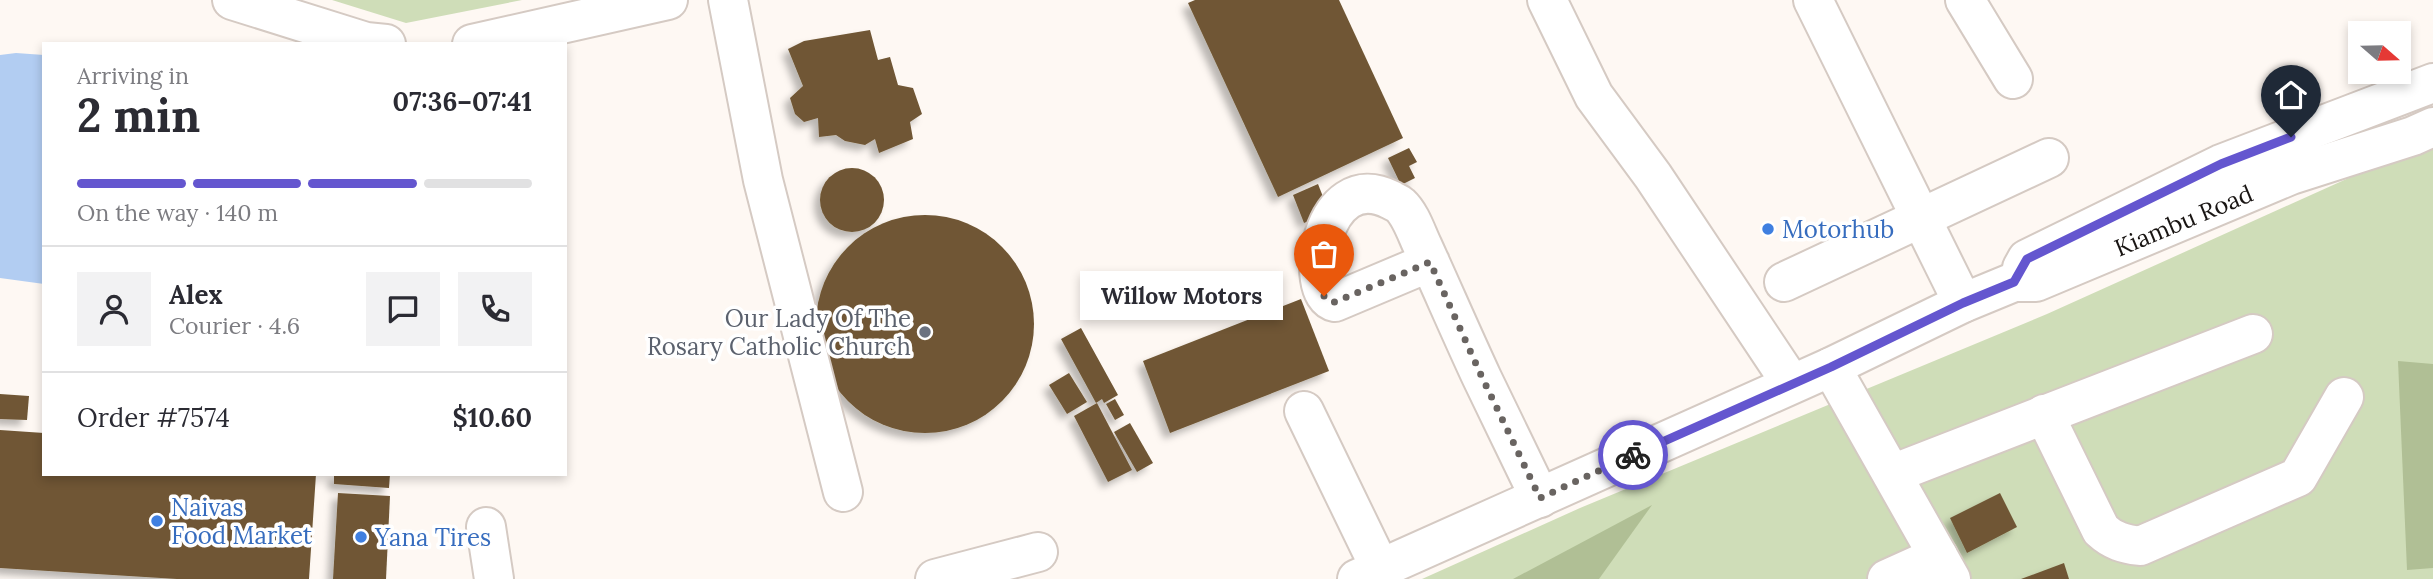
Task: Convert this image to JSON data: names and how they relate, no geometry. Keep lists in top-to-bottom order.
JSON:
{
  "streets": {
    "main road": ["Kiambu Road"]
  },
  "places": [
    "Motorhub",
    "Willow Motors",
    "Our Lady Of The Rosary Catholic Church",
    "Naivas Food Market",
    "Yana Tires"
  ],
  "north": "right",
  "page": {
    "heading": ["2 min", "Arriving in", "07:36–07:41"],
    "panel": [
      "Alex",
      "Courier · 4.6",
      "Order #7574",
      "$10.60"
    ],
    "bar": "On the way · 140 m",
    "bubble": "Willow Motors"
  }
}
